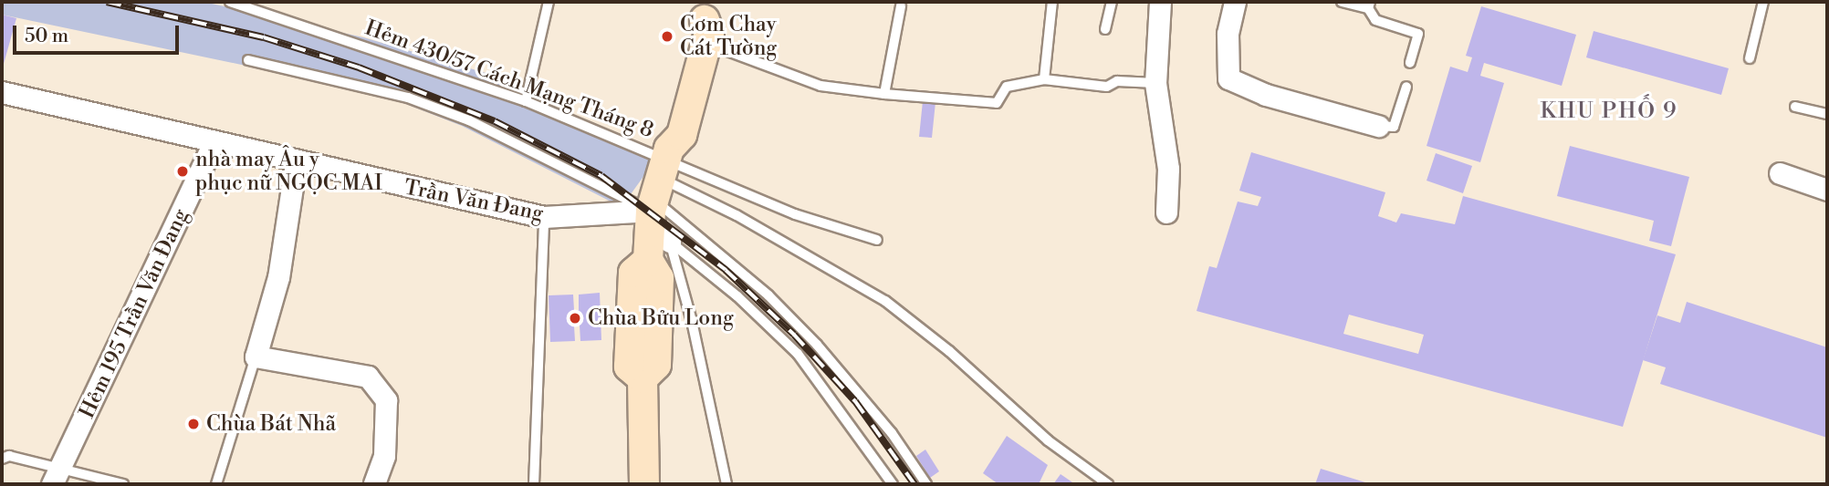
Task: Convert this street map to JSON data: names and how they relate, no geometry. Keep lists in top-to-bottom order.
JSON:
{
  "streets": {
    "street": ["Trần Văn Ðang", "Hẻm 195 Trần Văn Ðang"],
    "lane": ["Hẻm 430/57 Cách Mạng Tháng 8"]
  },
  "crossings": [
    ["Hẻm 430/57 Cách Mạng Tháng 8", "Trần Văn Ðang"],
    ["Trần Văn Ðang", "Hẻm 195 Trần Văn Ðang"]
  ],
  "districts": ["KHU PHỐ 9"],
  "places": [
    "Cơm Chay Cát Tường",
    "nhà may Âu y phục nữ NGỌC MAI",
    "Chùa Bửu Long",
    "Chùa Bát Nhã"
  ],
  "scale_bar": "50 m"
}
